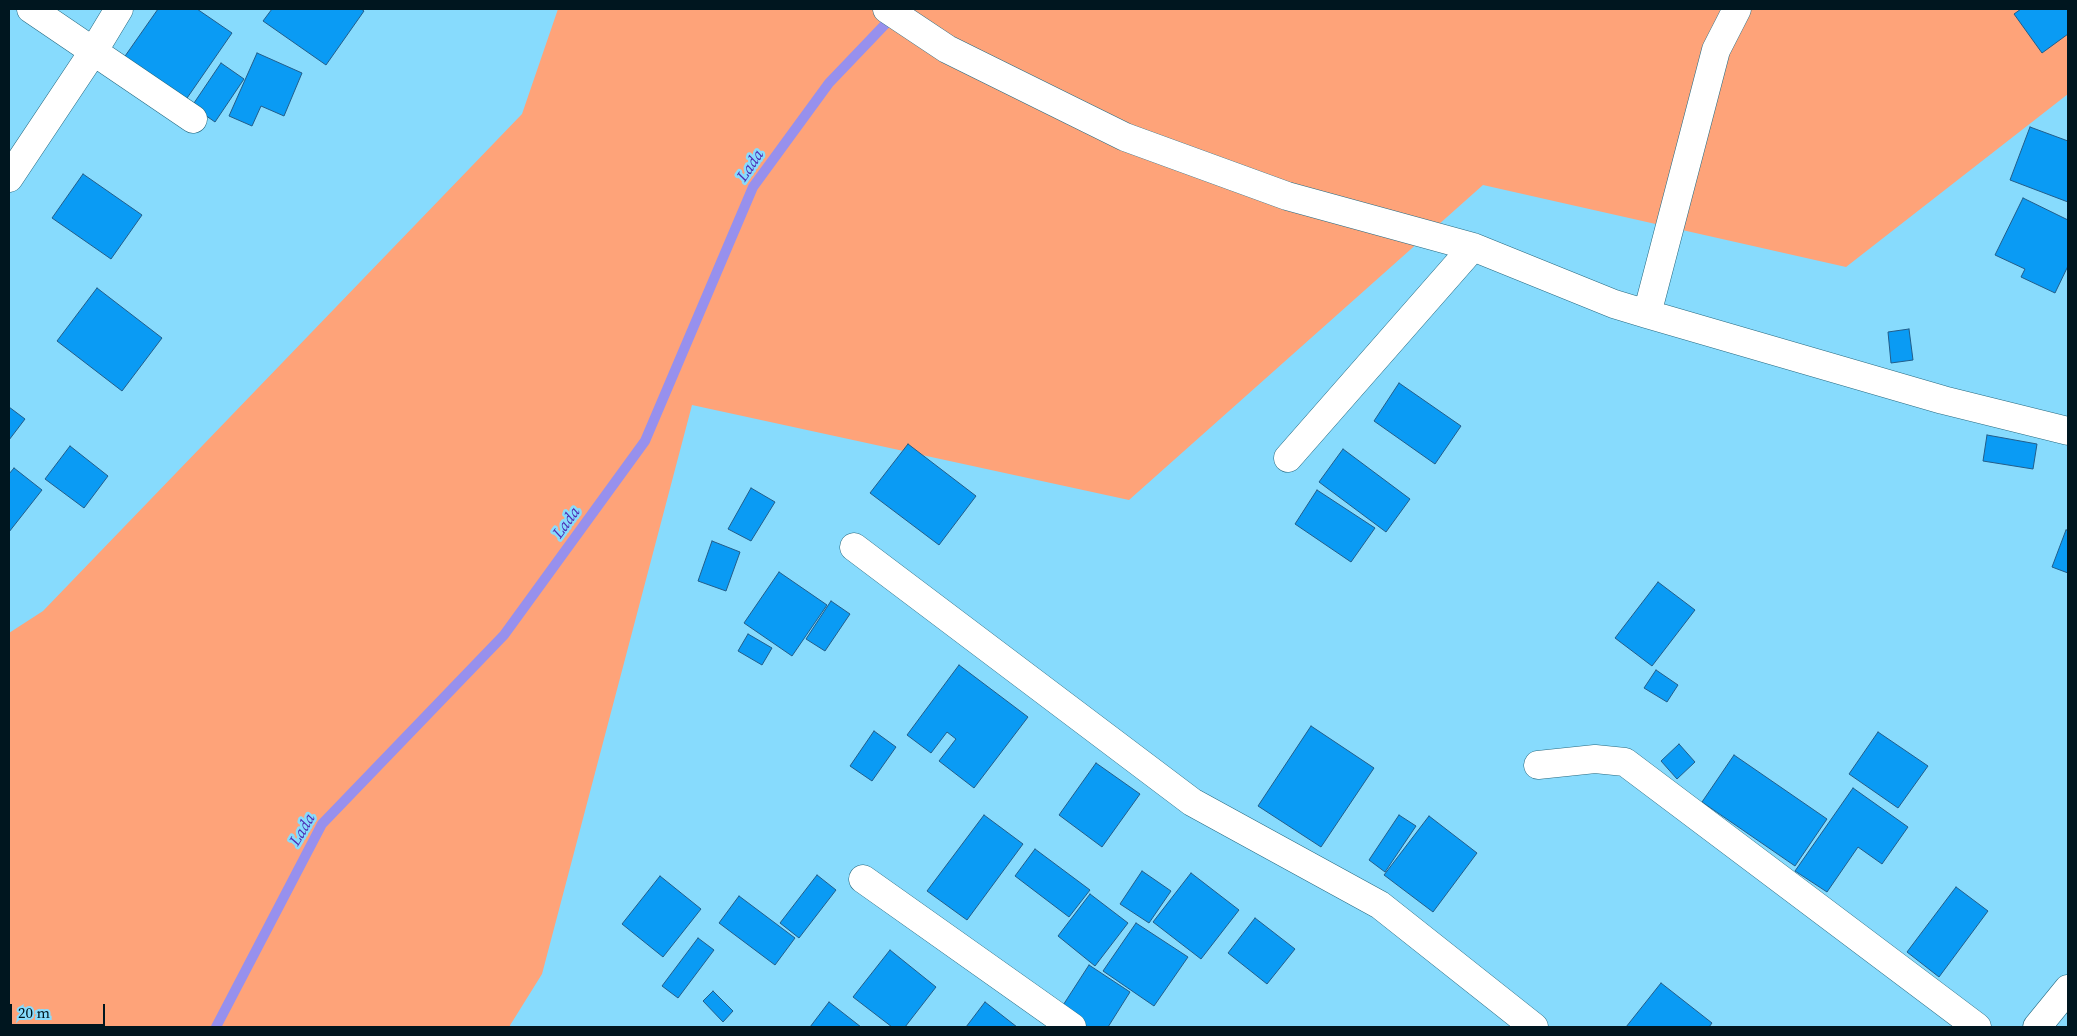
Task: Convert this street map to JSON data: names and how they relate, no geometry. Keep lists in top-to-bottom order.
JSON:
{
  "water": ["Lada"],
  "scale_bar": "20 m"
}
